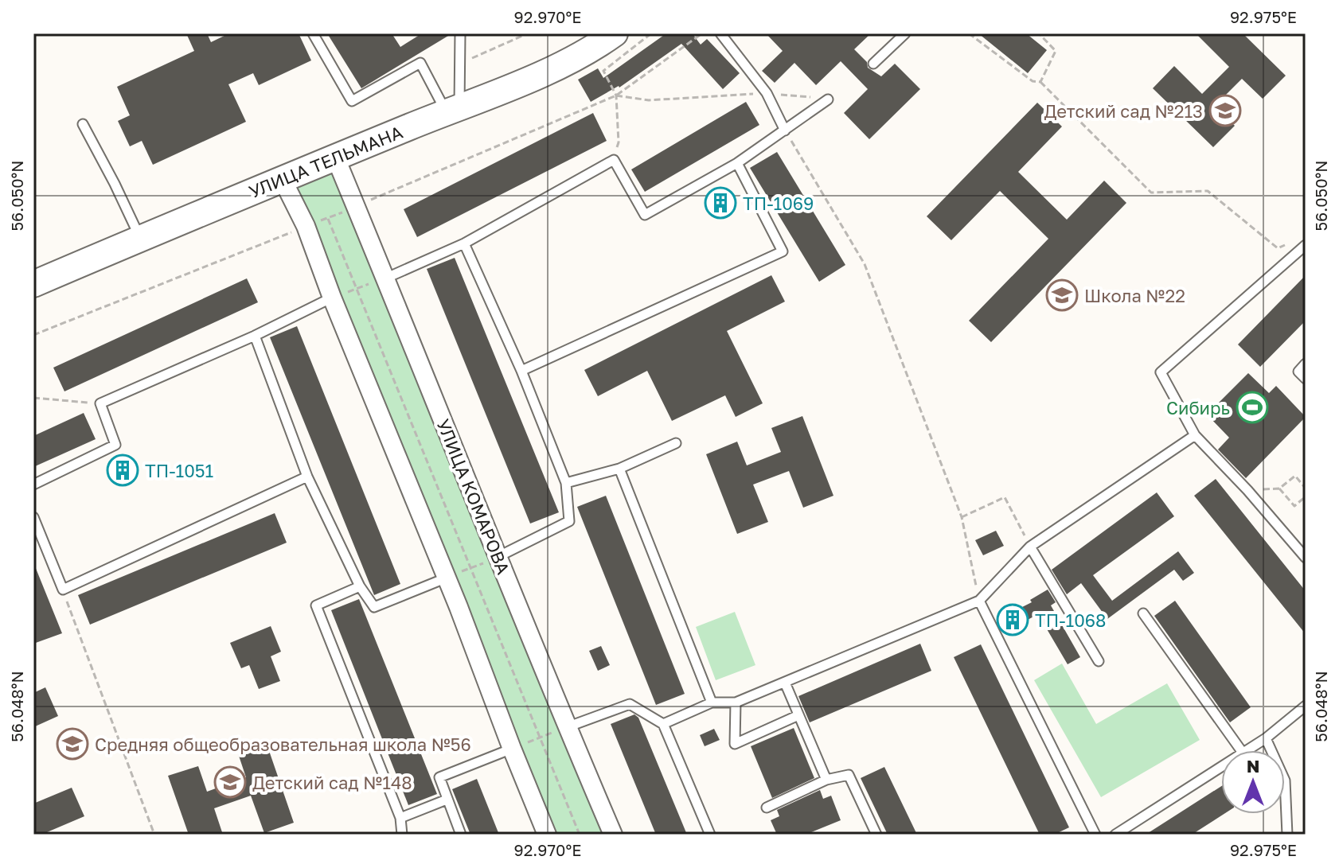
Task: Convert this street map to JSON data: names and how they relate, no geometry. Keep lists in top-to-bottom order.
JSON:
{
  "streets": {
    "main road": ["УЛИЦА ТЕЛЬМАНА"],
    "street": ["УЛИЦА КОМАРОВА"]
  },
  "crossings": [
    ["УЛИЦА ТЕЛЬМАНА", "УЛИЦА КОМАРОВА"]
  ],
  "places": {
    "school or university": [
      "Детский сад №213",
      "Школа №22",
      "Средняя общеобразовательная школа №56",
      "Детский сад №148"
    ],
    "building": ["ТП-1069", "ТП-1051", "ТП-1068"],
    "sports": ["Сибирь"]
  },
  "north": "top",
  "coordinates": [
    "92.970°E",
    "92.975°E",
    "56.050°N",
    "56.048°N"
  ]
}
